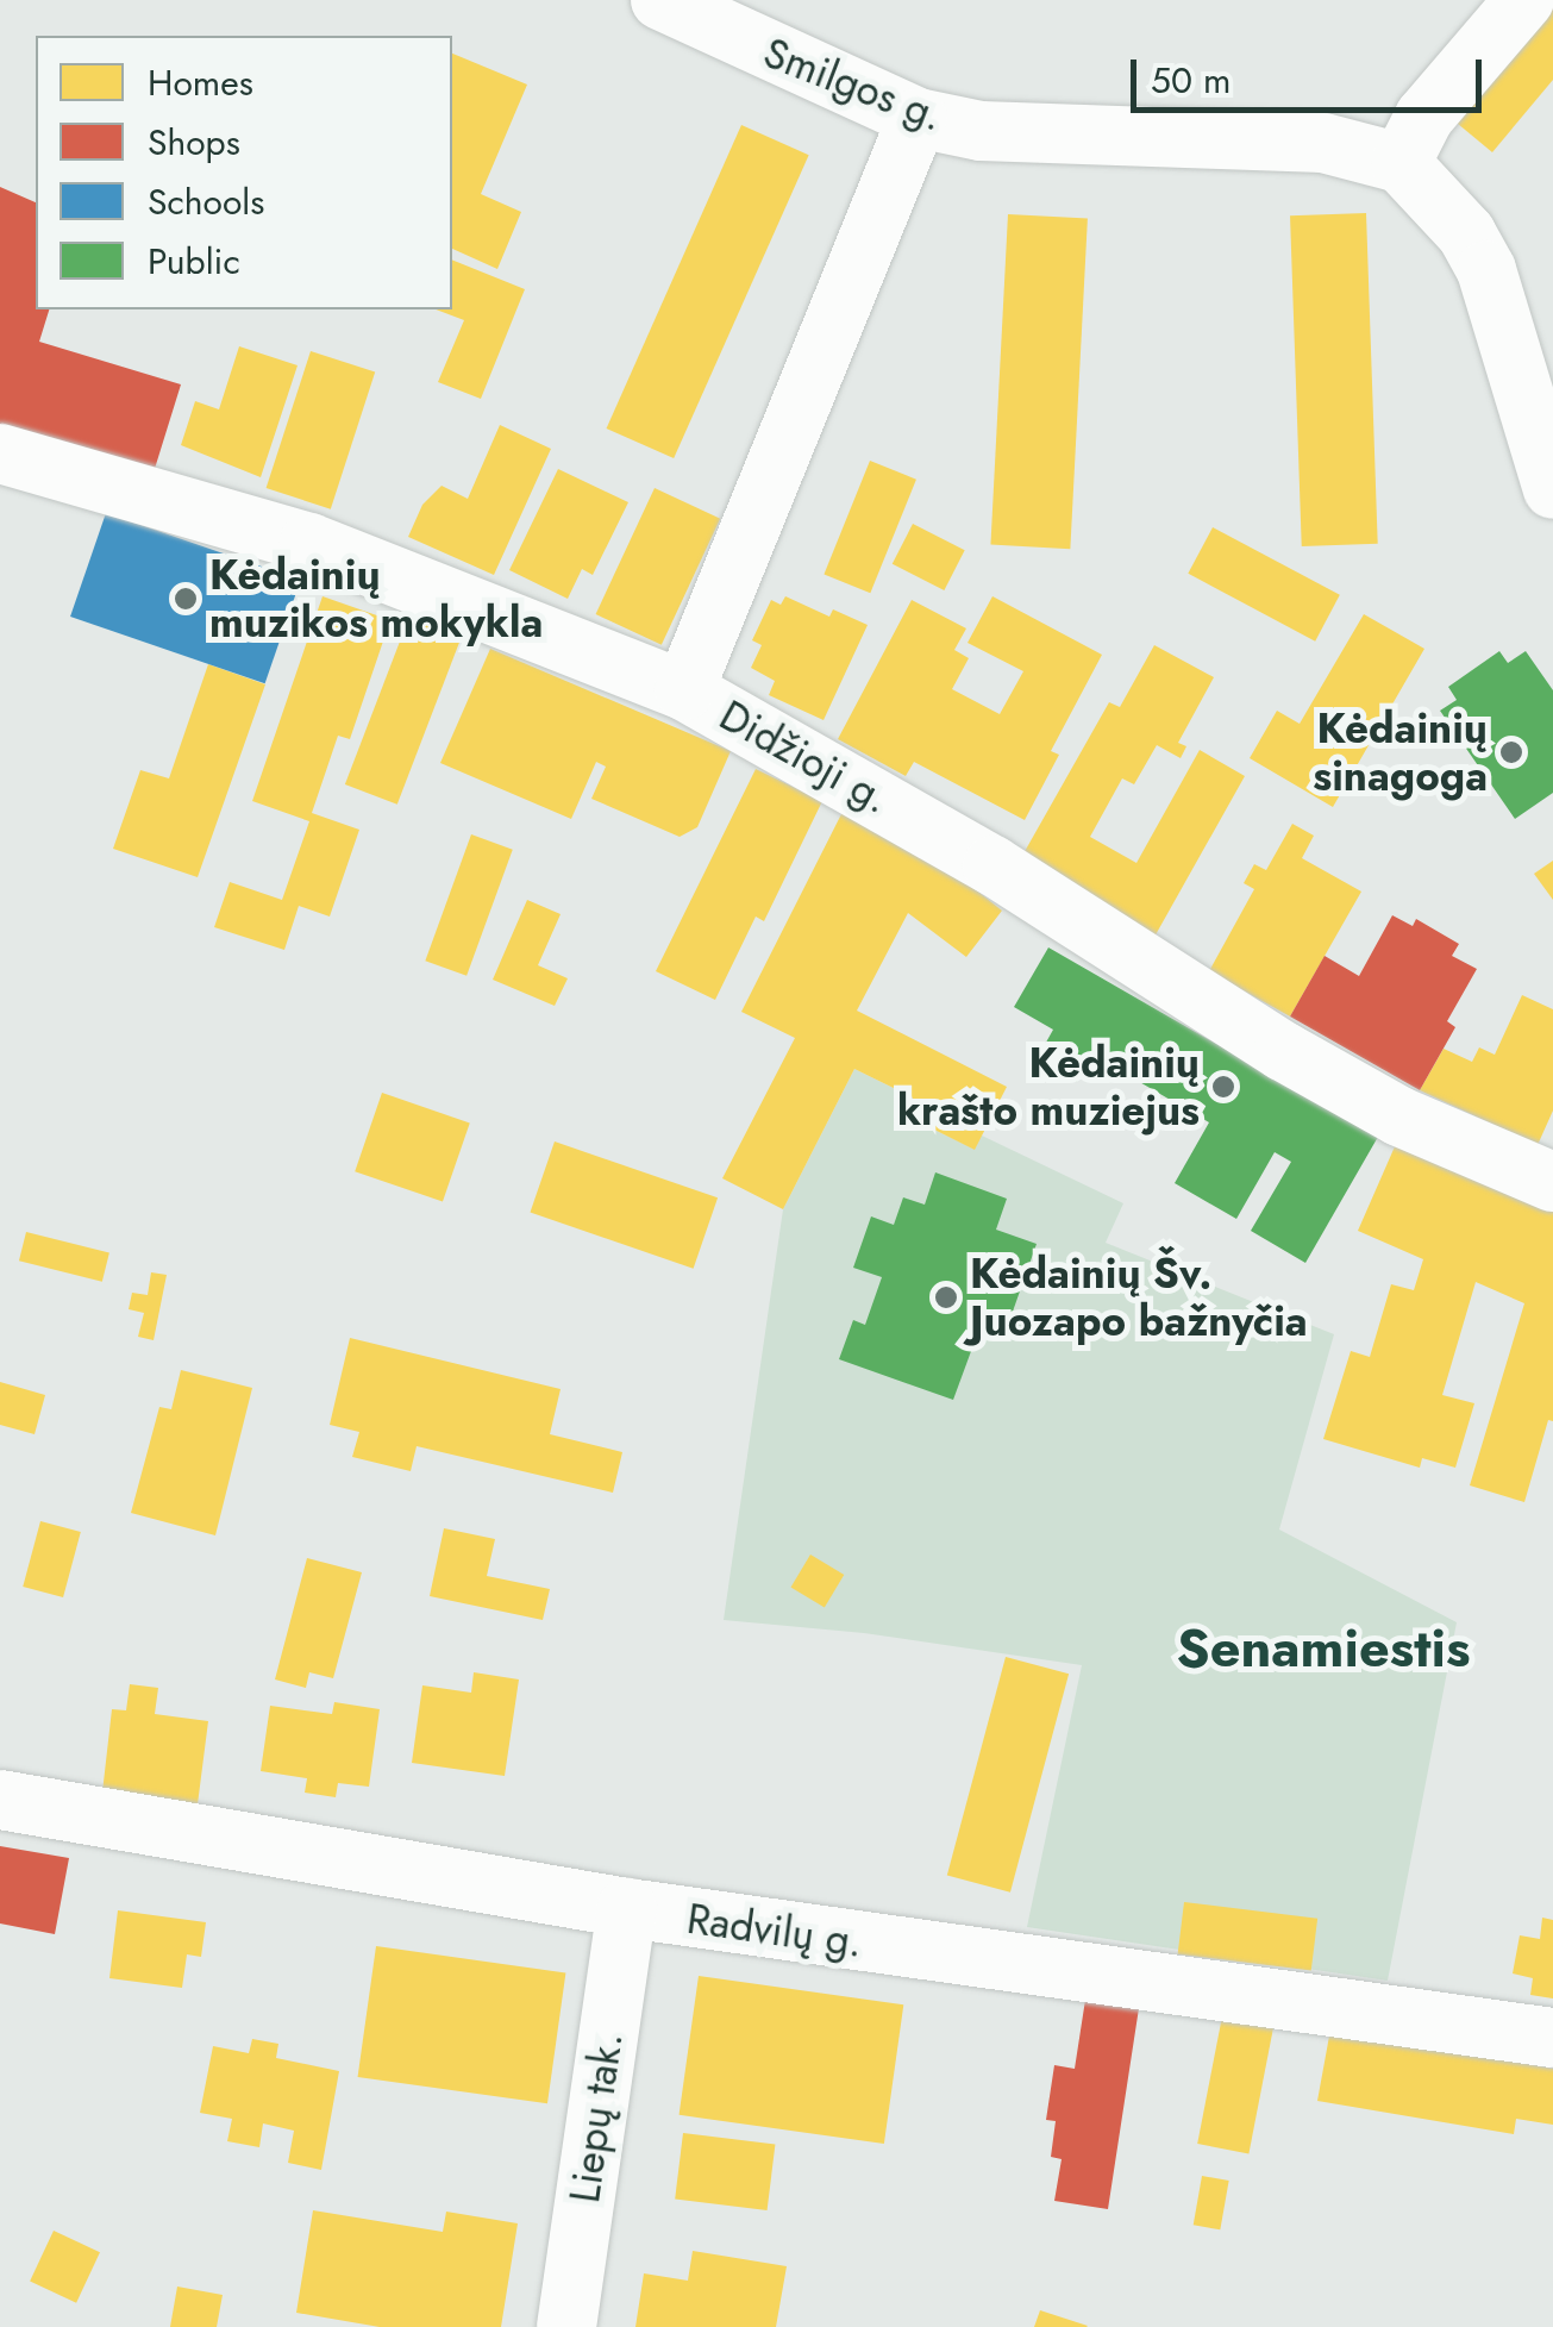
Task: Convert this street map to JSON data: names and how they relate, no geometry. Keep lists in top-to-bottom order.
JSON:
{
  "streets": {
    "street": [
      "Smilgos g.",
      "Didžioji g.",
      "Radvilų g.",
      "Liepų tak."
    ]
  },
  "crossings": [
    ["Radvilų g.", "Liepų tak."]
  ],
  "districts": ["Senamiestis"],
  "places": [
    "Kėdainių muzikos mokykla",
    "Kėdainių sinagoga",
    "Kėdainių krašto muziejus",
    "Kėdainių Šv. Juozapo bažnyčia"
  ],
  "legend": [
    "Homes",
    "Shops",
    "Schools",
    "Public"
  ],
  "scale_bar": "50 m"
}
